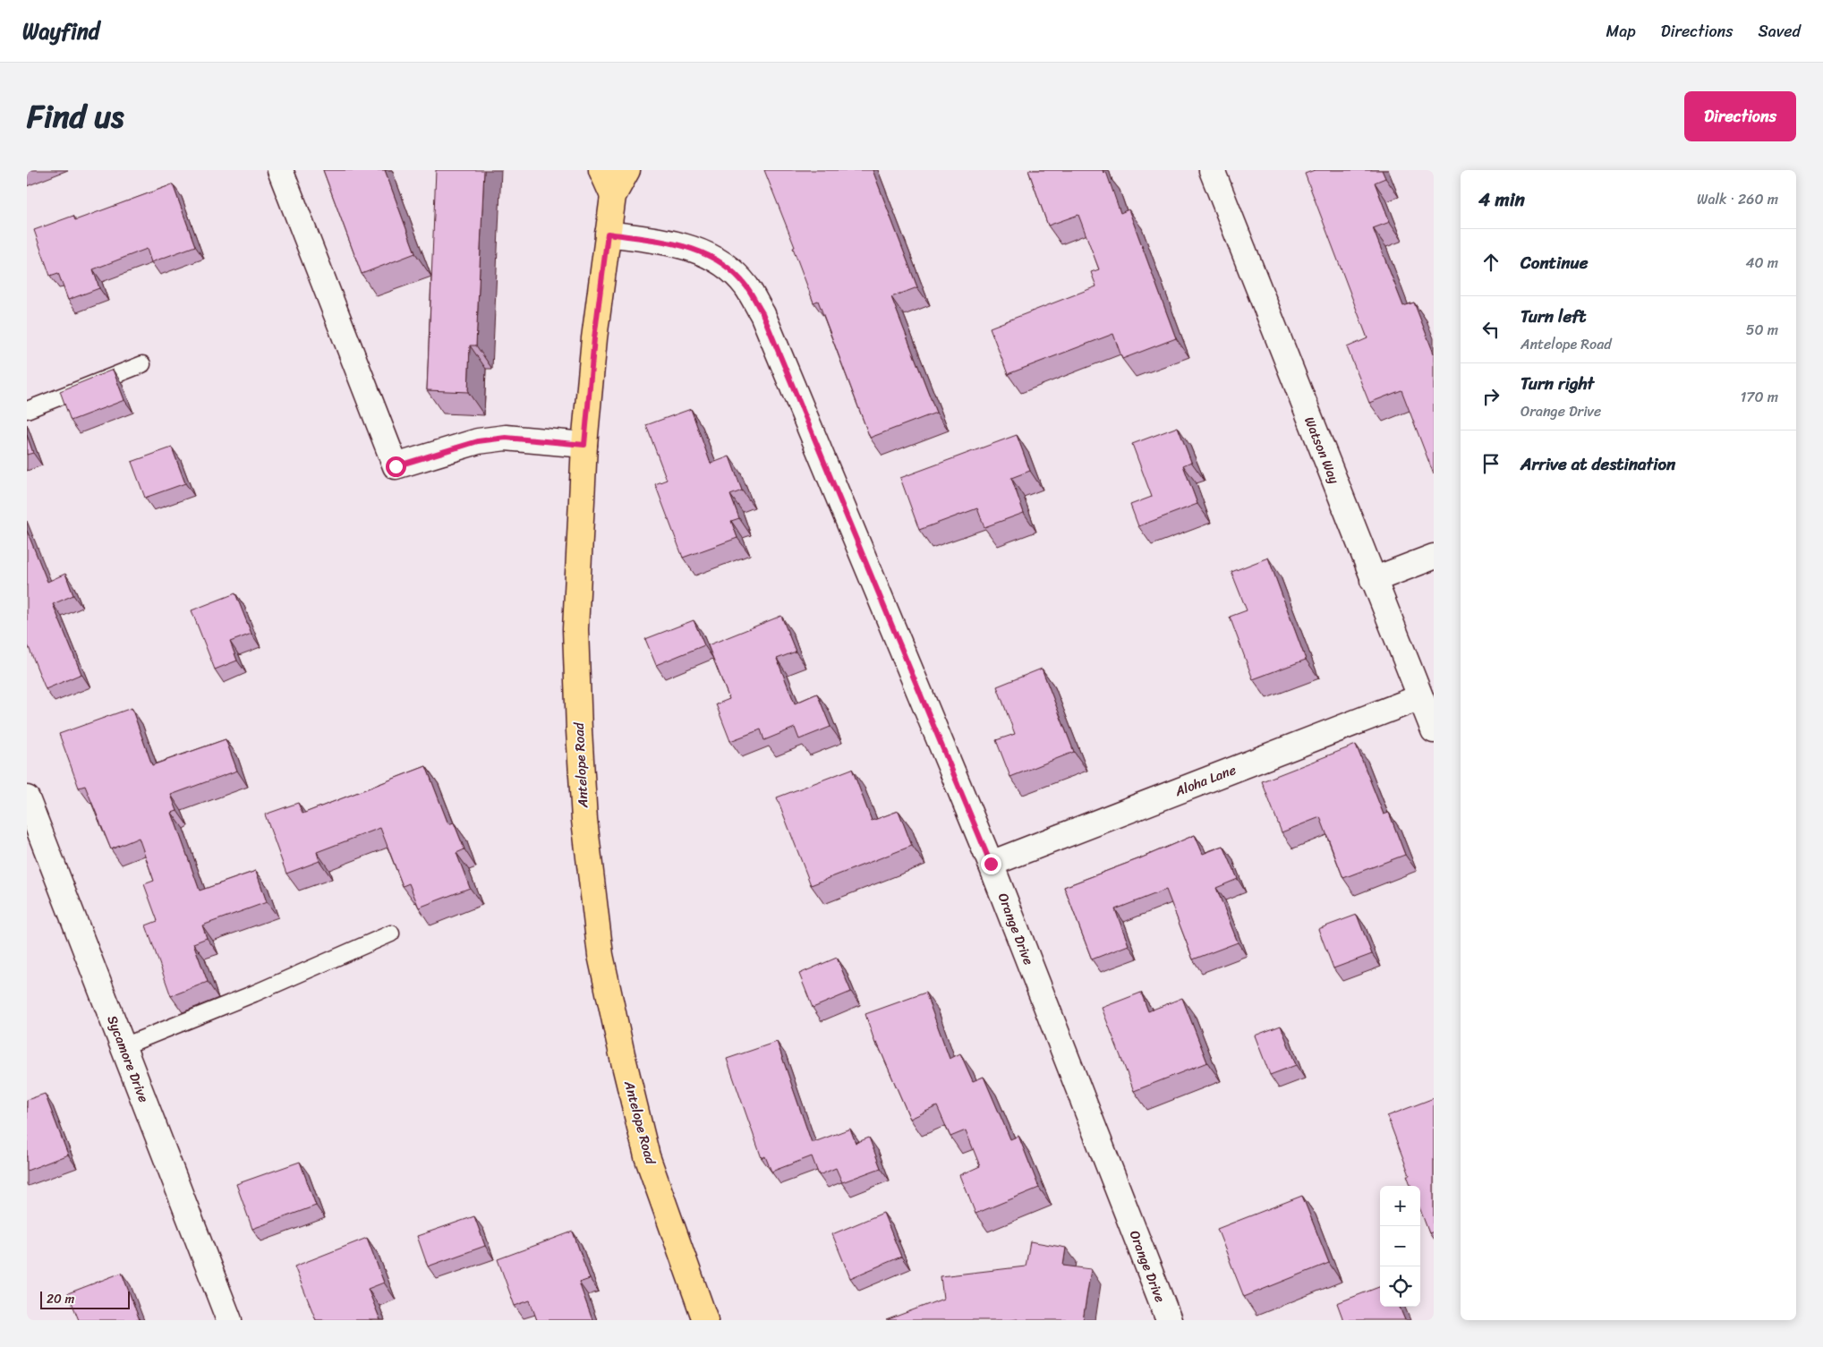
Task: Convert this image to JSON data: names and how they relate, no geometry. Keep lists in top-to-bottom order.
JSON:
{
  "streets": {
    "main road": ["Antelope Road"],
    "street": [
      "Watson Way",
      "Aloha Lane",
      "Orange Drive",
      "Sycamore Drive"
    ]
  },
  "crossings": [
    ["Watson Way", "Aloha Lane"],
    ["Antelope Road", "Orange Drive"],
    ["Aloha Lane", "Orange Drive"]
  ],
  "scale_bar": "20 m",
  "page": {
    "header": "Wayfind",
    "nav": ["Map", "Directions", "Saved"],
    "title": "Find us",
    "buttons": "Directions",
    "heading": ["4 min", "Walk · 260 m"],
    "list": [
      ["Continue", "40 m"],
      ["Turn left", "Antelope Road", "50 m"],
      ["Turn right", "Orange Drive", "170 m"],
      "Arrive at destination"
    ],
    "map_buttons": ["+", "−"],
    "scale": "20 m"
  }
}
